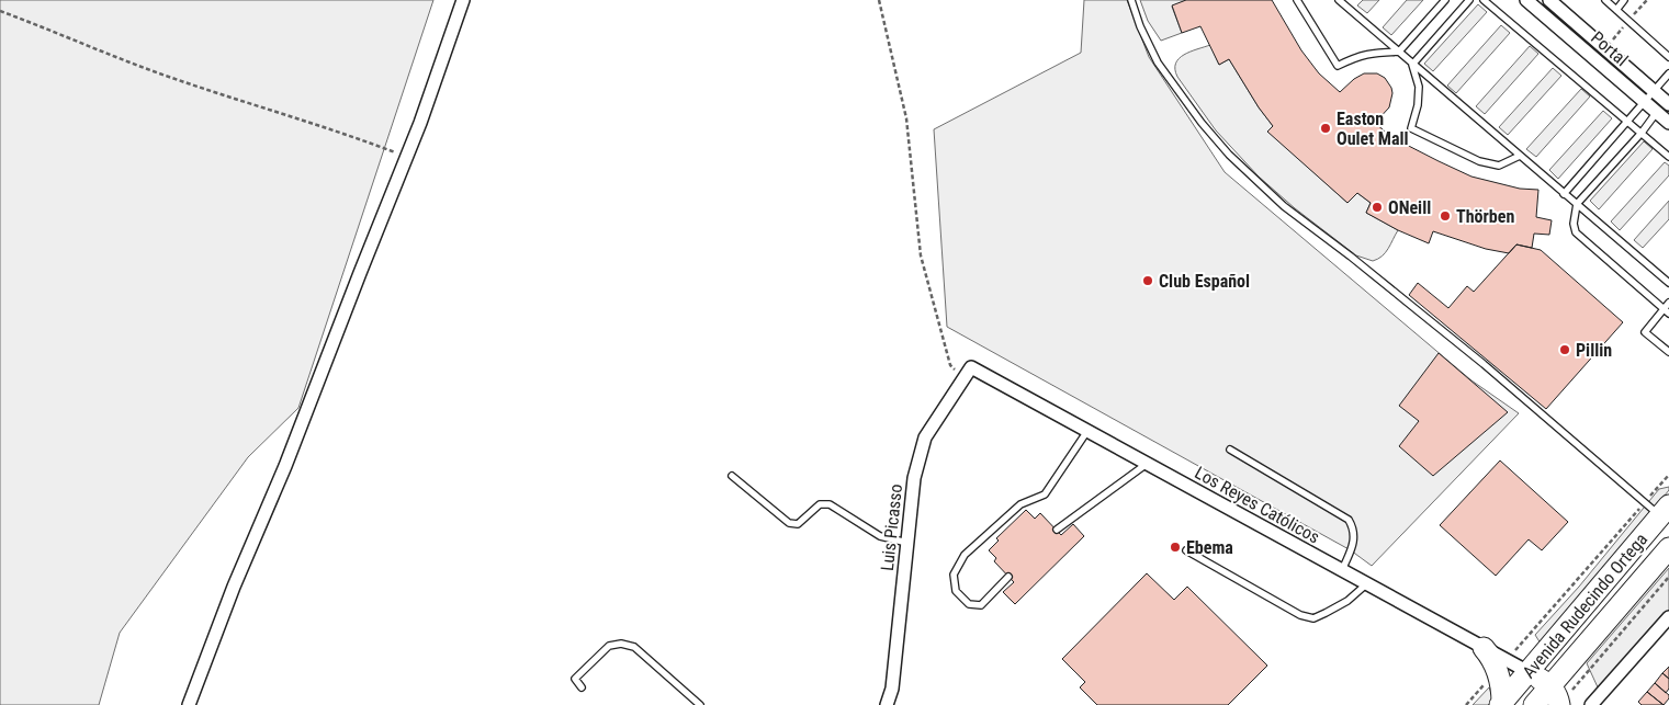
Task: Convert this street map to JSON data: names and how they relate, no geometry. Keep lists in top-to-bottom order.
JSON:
{
  "streets": {
    "main road": ["Avenida Rudecindo Ortega"],
    "street": ["Portal", "Los Reyes Católicos", "Luis Picasso"]
  },
  "crossings": [
    ["Los Reyes Católicos", "Luis Picasso"]
  ],
  "places": [
    "Easton Oulet Mall",
    "ONeill",
    "Thörben",
    "Club Español",
    "Pillin",
    "Ebema"
  ]
}
